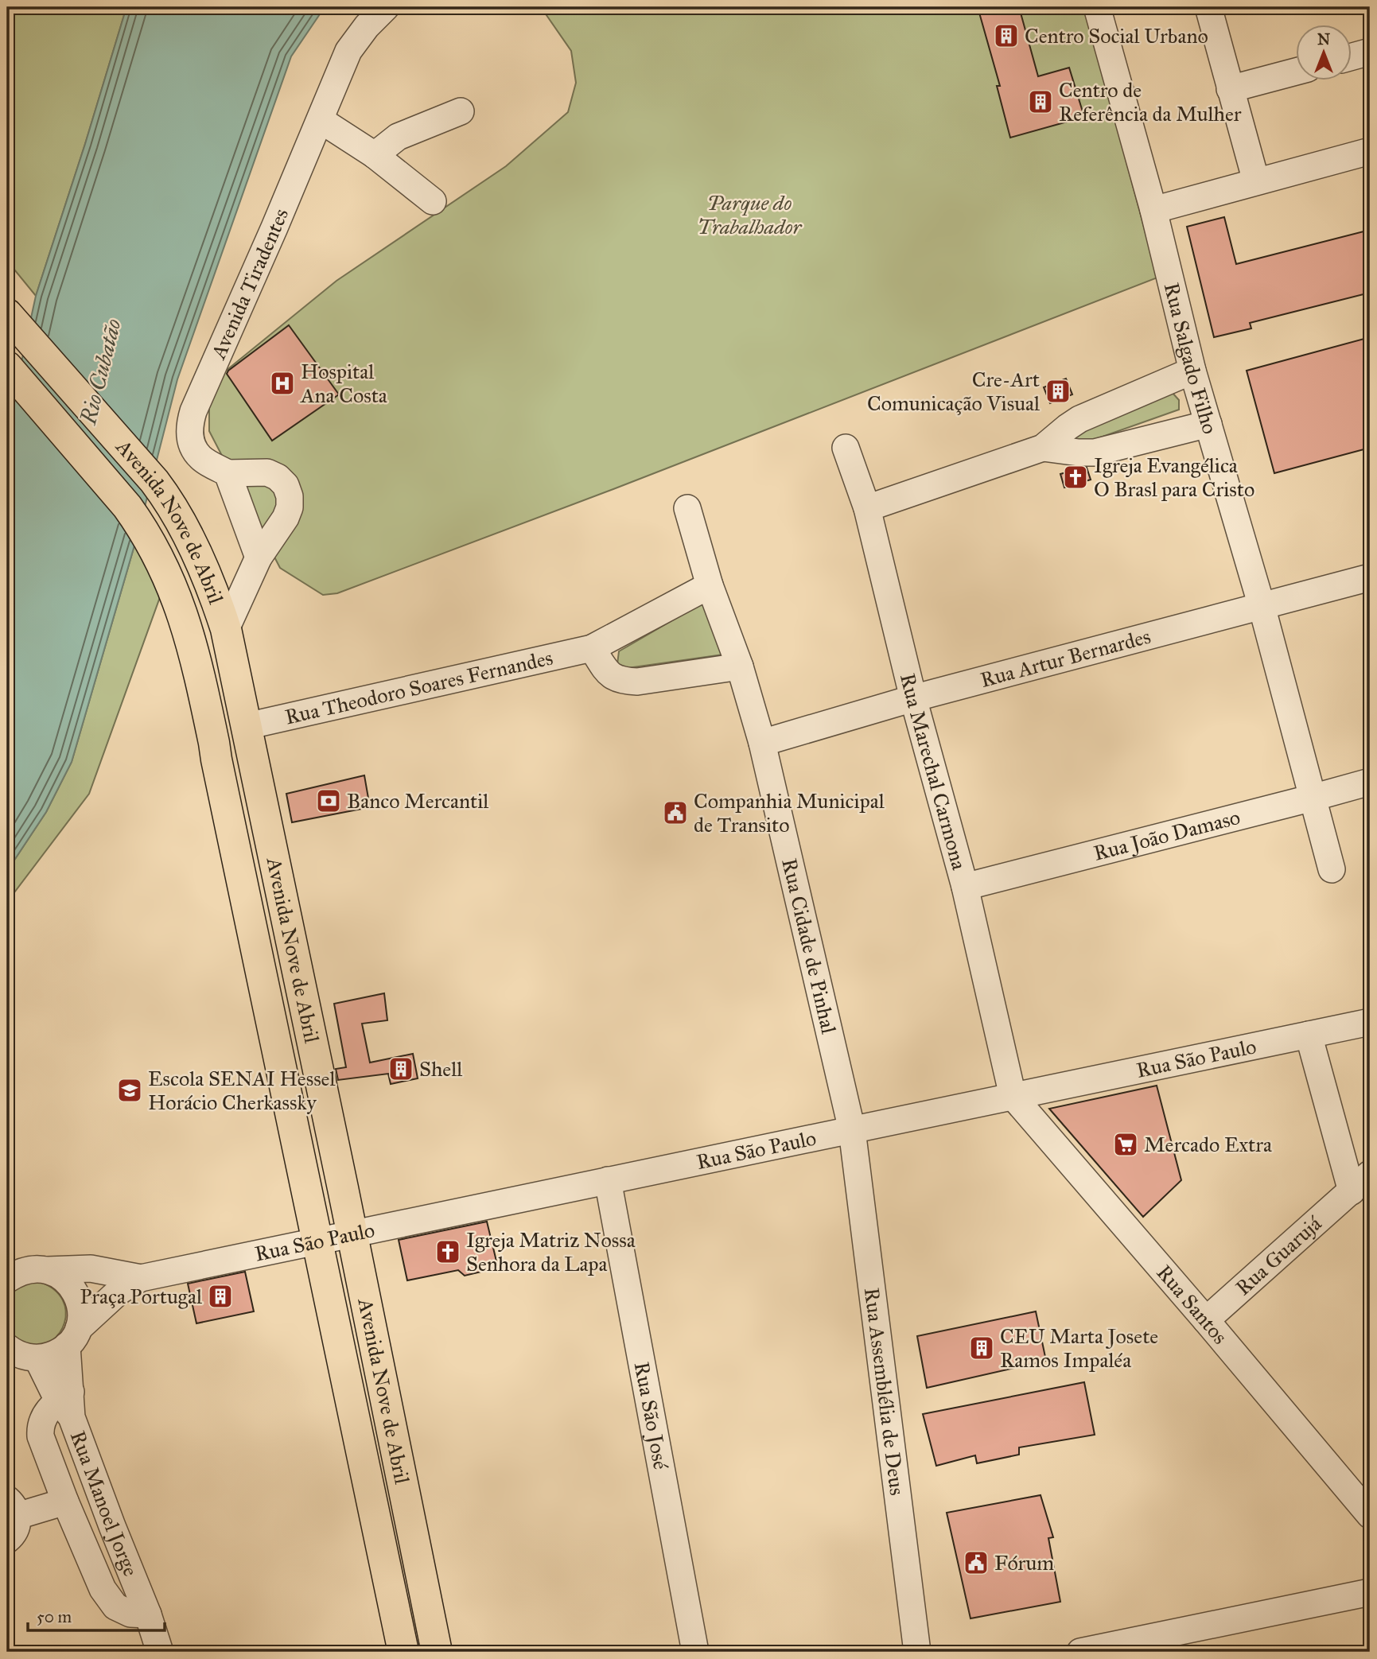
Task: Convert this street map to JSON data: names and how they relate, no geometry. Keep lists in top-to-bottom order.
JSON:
{
  "streets": {
    "main road": ["Avenida Nove de Abril"],
    "street": [
      "Avenida Tiradentes",
      "Rua Salgado Filho",
      "Rua Artur Bernardes",
      "Rua Theodoro Soares Fernandes",
      "Rua Marechal Carmona",
      "Rua João Damaso",
      "Rua Cidade de Pinhal",
      "Rua São Paulo",
      "Rua Guarujá",
      "Rua Santos",
      "Rua Assemblélia de Deus",
      "Rua São José",
      "Rua Manoel Jorge"
    ]
  },
  "crossings": [
    ["Rua Salgado Filho", "Rua Artur Bernardes"],
    ["Rua Salgado Filho", "Rua João Damaso"],
    ["Avenida Nove de Abril", "Rua Theodoro Soares Fernandes"],
    ["Avenida Nove de Abril", "Rua São Paulo"],
    ["Rua Artur Bernardes", "Rua Marechal Carmona"],
    ["Rua Artur Bernardes", "Rua Cidade de Pinhal"],
    ["Rua Theodoro Soares Fernandes", "Rua Cidade de Pinhal"],
    ["Rua Marechal Carmona", "Rua João Damaso"],
    ["Rua Marechal Carmona", "Rua São Paulo"],
    ["Rua Marechal Carmona", "Rua Santos"],
    ["Rua Cidade de Pinhal", "Rua São Paulo"],
    ["Rua Cidade de Pinhal", "Rua Assemblélia de Deus"],
    ["Rua São Paulo", "Rua Santos"],
    ["Rua São Paulo", "Rua Assemblélia de Deus"],
    ["Rua São Paulo", "Rua São José"],
    ["Rua São Paulo", "Rua Manoel Jorge"],
    ["Rua Guarujá", "Rua Santos"]
  ],
  "water": ["Rio Cubatão"],
  "parks": ["Parque do Trabalhador"],
  "places": {
    "building": [
      "Centro Social Urbano",
      "Centro de Referência da Mulher",
      "Cre-Art Comunicação Visual",
      "Shell",
      "Praça Portugal",
      "CEU Marta Josete Ramos Impaléa"
    ],
    "hospital": ["Hospital Ana Costa"],
    "church": ["Igreja Evangélica O Brasl para Cristo", "Igreja Matriz Nossa Senhora da Lapa"],
    "bank": ["Banco Mercantil"],
    "public building": ["Companhia Municipal de Transito", "Fórum"],
    "school or university": ["Escola SENAI Hessel Horácio Cherkassky"],
    "supermarket": ["Mercado Extra"]
  },
  "scale_bar": "50 m",
  "north": "top"
}
